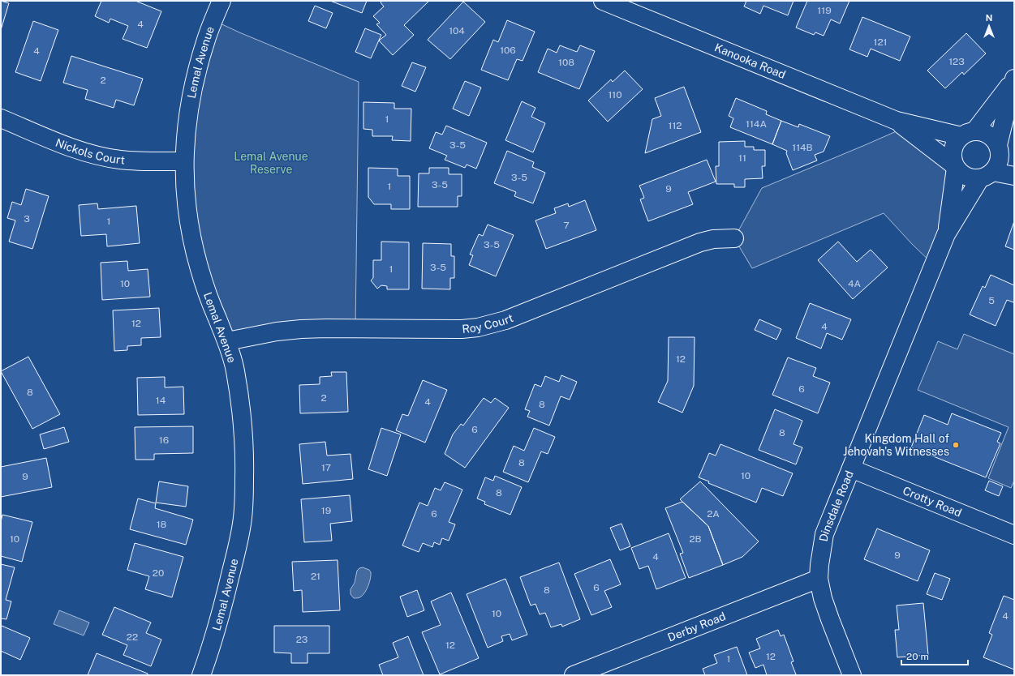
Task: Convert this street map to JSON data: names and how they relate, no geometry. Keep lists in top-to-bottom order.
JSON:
{
  "streets": {
    "street": [
      "Kanooka Road",
      "Lemal Avenue",
      "Nickols Court",
      "Roy Court",
      "Crotty Road",
      "Dinsdale Road",
      "Derby Road"
    ]
  },
  "crossings": [
    ["Kanooka Road", "Dinsdale Road"],
    ["Lemal Avenue", "Nickols Court"],
    ["Lemal Avenue", "Roy Court"],
    ["Crotty Road", "Dinsdale Road"],
    ["Dinsdale Road", "Derby Road"]
  ],
  "parks": ["Lemal Avenue Reserve"],
  "places": ["Kingdom Hall of Jehovah's Witnesses"],
  "house_numbers": [
    "119",
    "4",
    "104",
    "121",
    "106",
    "4",
    "123",
    "108",
    "2",
    "110",
    "1",
    "114A",
    "112",
    "3-5",
    "114B",
    "11",
    "3-5",
    "3-5",
    "1",
    "9",
    "3",
    "1",
    "7",
    "3-5",
    "3-5",
    "1",
    "10",
    "4A",
    "5",
    "12",
    "4",
    "12",
    "6",
    "8",
    "2",
    "14",
    "4",
    "8",
    "6",
    "8",
    "16",
    "8",
    "17",
    "10",
    "9",
    "8",
    "19",
    "6",
    "2A",
    "18",
    "10",
    "2B",
    "9",
    "4",
    "20",
    "21",
    "6",
    "8",
    "10",
    "4",
    "22",
    "23",
    "12",
    "12",
    "1"
  ],
  "scale_bar": "20 m",
  "north": "top"
}
